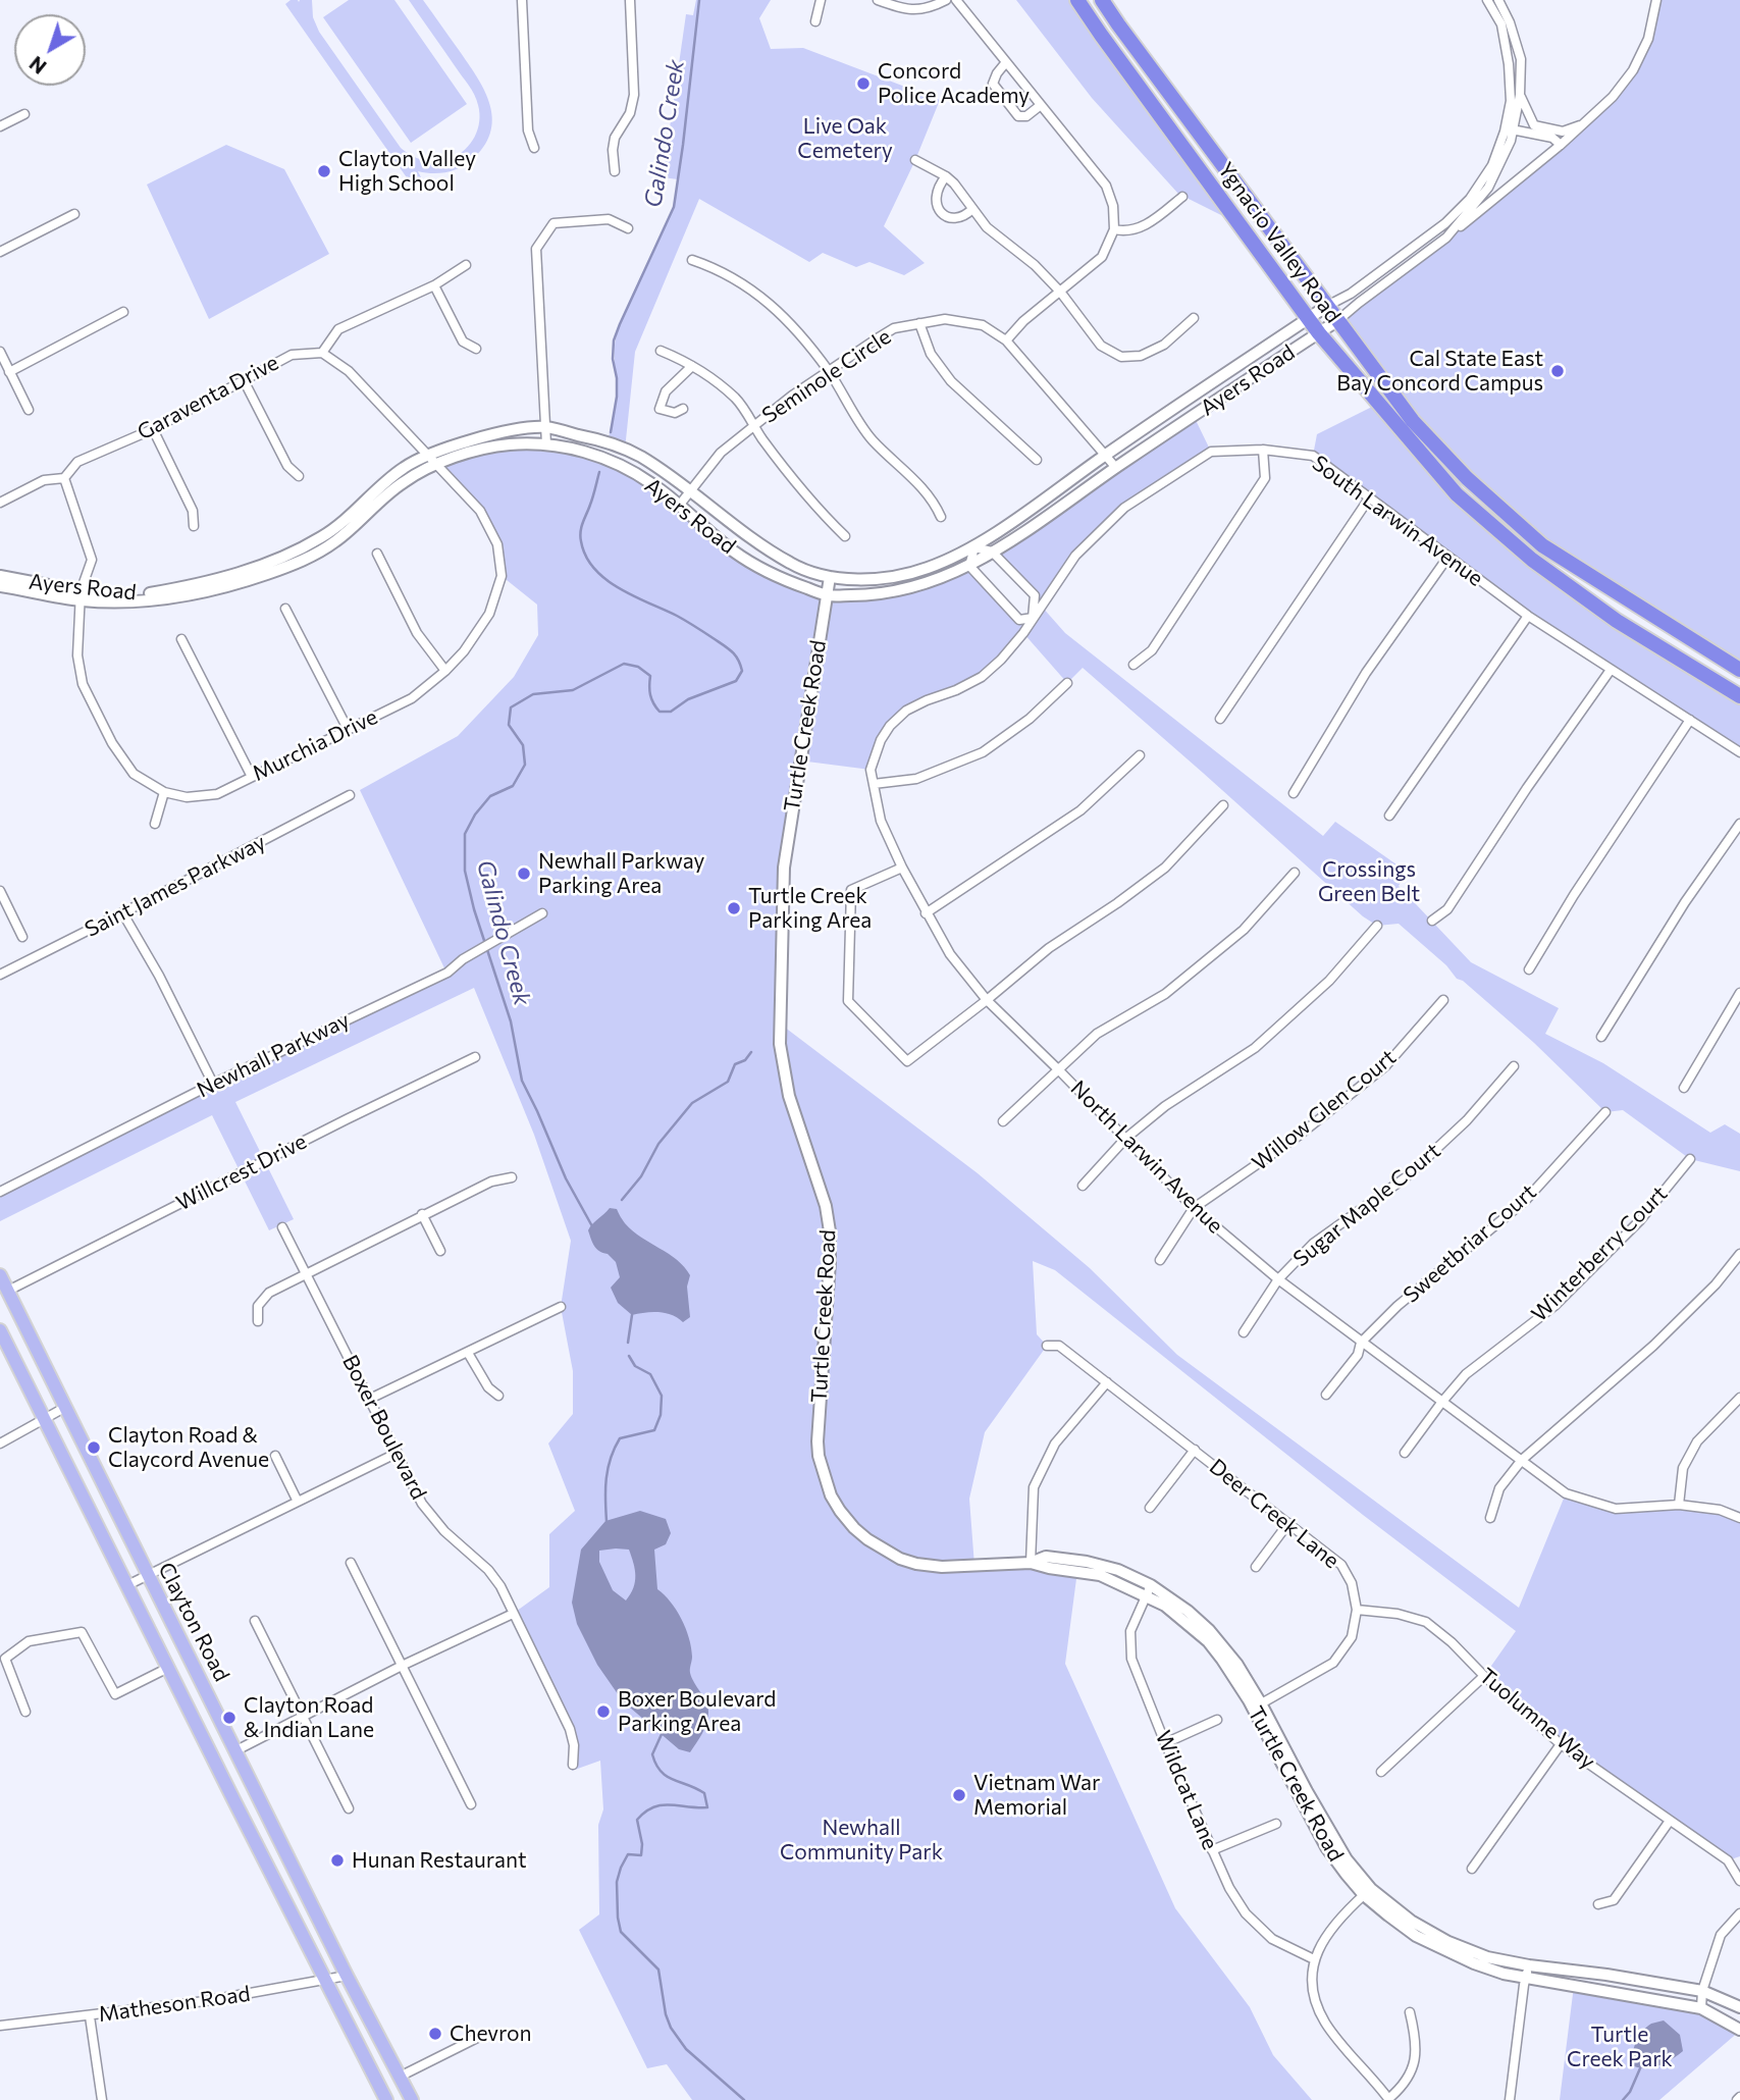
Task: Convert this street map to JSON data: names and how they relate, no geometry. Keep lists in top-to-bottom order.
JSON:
{
  "streets": {
    "highway": ["Ygnacio Valley Road"],
    "main road": ["Clayton Road"],
    "street": [
      "Seminole Circle",
      "Ayers Road",
      "Garaventa Drive",
      "South Larwin Avenue",
      "Turtle Creek Road",
      "Murchia Drive",
      "Saint James Parkway",
      "Newhall Parkway",
      "Willow Glen Court",
      "North Larwin Avenue",
      "Willcrest Drive",
      "Sugar Maple Court",
      "Sweetbriar Court",
      "Winterberry Court",
      "Boxer Boulevard",
      "Deer Creek Lane",
      "Tuolumne Way",
      "Wildcat Lane",
      "Matheson Road"
    ]
  },
  "crossings": [
    ["Ygnacio Valley Road", "Ayers Road"],
    ["Seminole Circle", "Ayers Road"],
    ["Ayers Road", "Turtle Creek Road"],
    ["Ayers Road", "Murchia Drive"],
    ["South Larwin Avenue", "North Larwin Avenue"],
    ["Turtle Creek Road", "Wildcat Lane"],
    ["Willow Glen Court", "North Larwin Avenue"],
    ["North Larwin Avenue", "Sugar Maple Court"],
    ["North Larwin Avenue", "Sweetbriar Court"],
    ["North Larwin Avenue", "Winterberry Court"],
    ["Willcrest Drive", "Clayton Road"],
    ["Deer Creek Lane", "Tuolumne Way"],
    ["Clayton Road", "Matheson Road"]
  ],
  "water": ["Galindo Creek"],
  "parks": [
    "Live Oak Cemetery",
    "Crossings Green Belt",
    "Newhall Community Park",
    "Turtle Creek Park"
  ],
  "places": [
    "Concord Police Academy",
    "Clayton Valley High School",
    "Cal State East Bay Concord Campus",
    "Newhall Parkway Parking Area",
    "Turtle Creek Parking Area",
    "Clayton Road & Claycord Avenue",
    "Boxer Boulevard Parking Area",
    "Clayton Road & Indian Lane",
    "Vietnam War Memorial",
    "Hunan Restaurant",
    "Chevron"
  ],
  "north": "bottom left"
}
